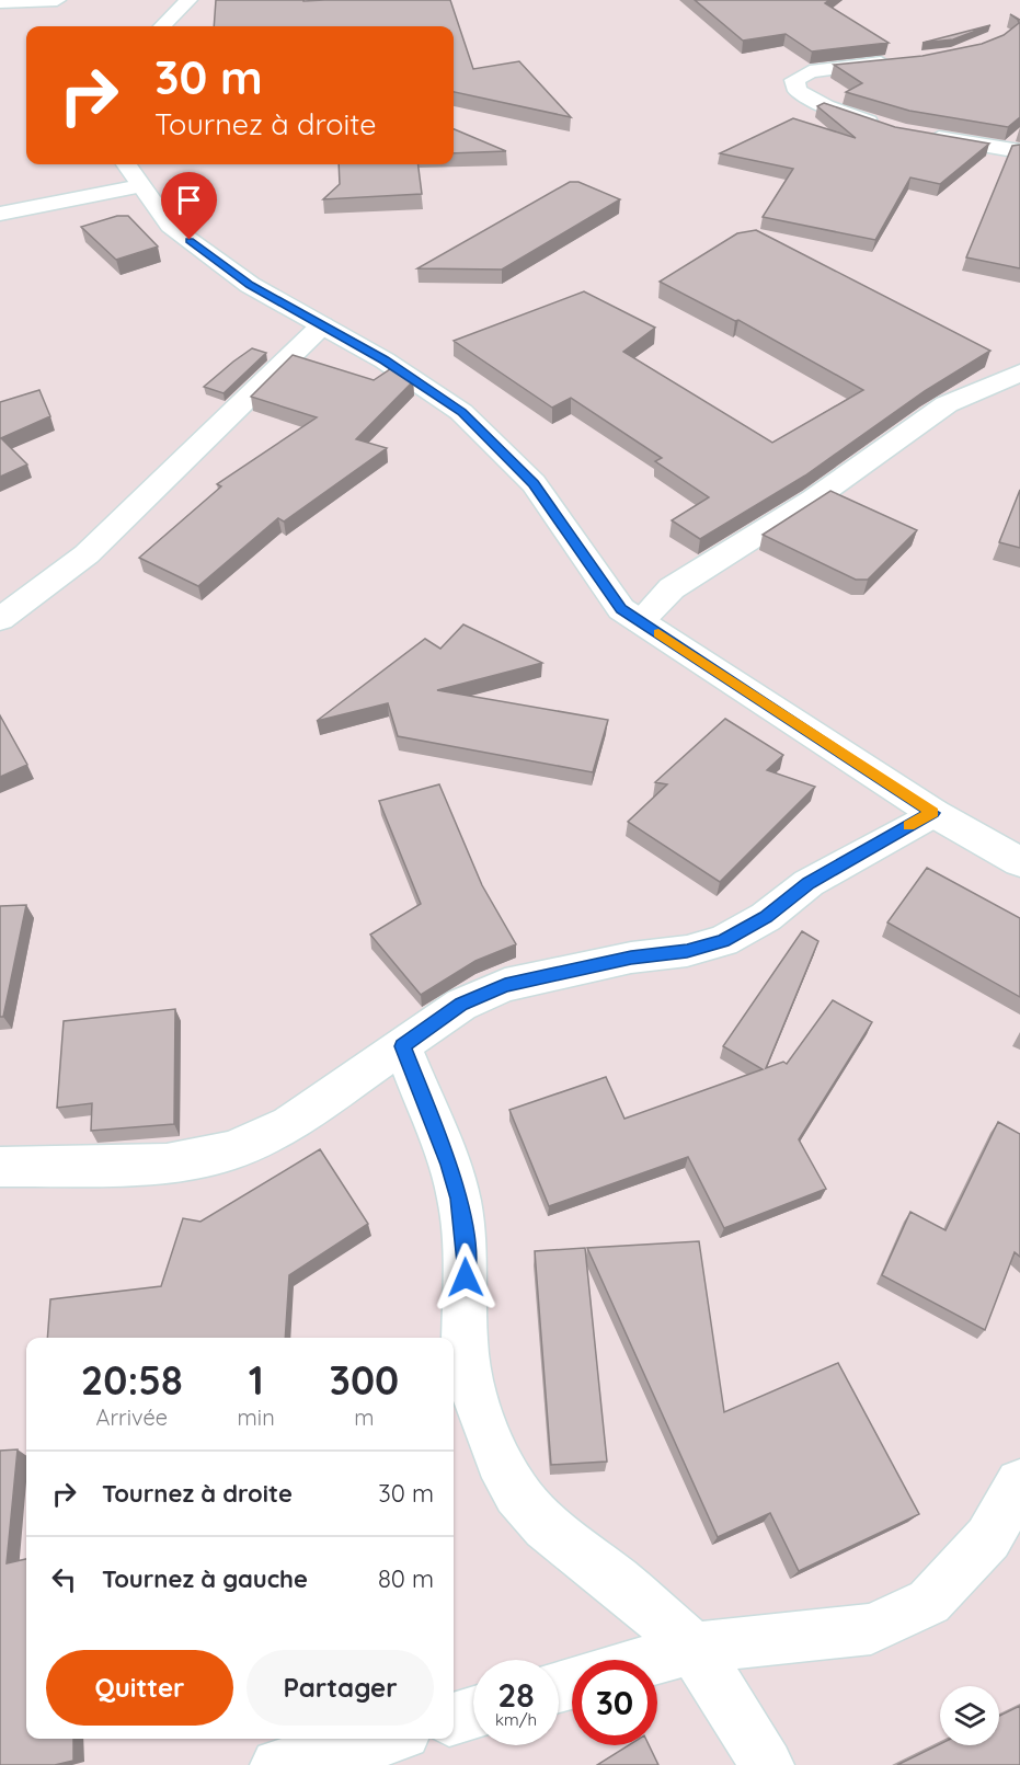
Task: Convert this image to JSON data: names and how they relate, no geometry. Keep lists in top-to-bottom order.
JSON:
{
  "page": {
    "turn": ["30 m", "Tournez à droite"],
    "eta": [
      "20:58",
      "Arrivée",
      "1",
      "min",
      "300",
      "m"
    ],
    "list": [
      {
        "name": "Tournez à droite",
        "value": "30 m"
      },
      {
        "name": "Tournez à gauche",
        "value": "80 m"
      }
    ],
    "buttons": ["Quitter", "Partager"],
    "speed": "28 km/h",
    "limit": "30"
  }
}
